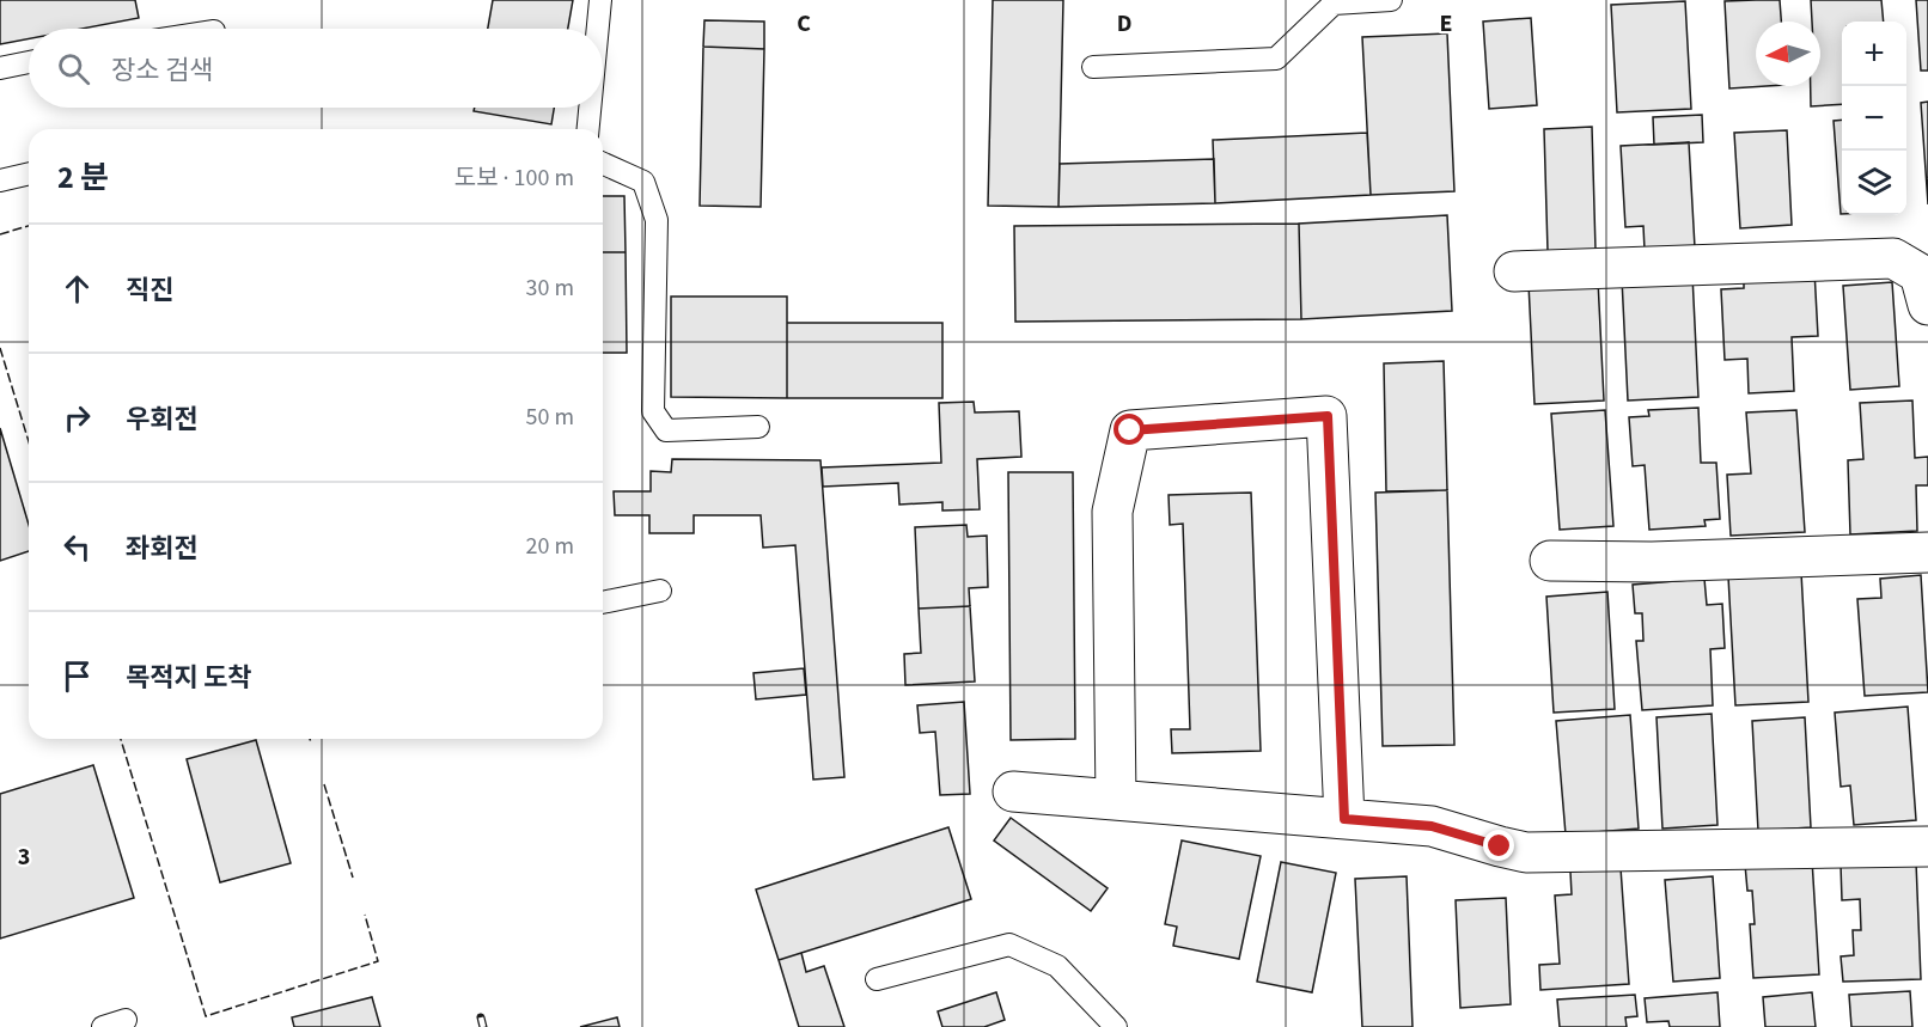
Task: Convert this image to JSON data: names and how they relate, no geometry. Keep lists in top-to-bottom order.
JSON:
{
  "north": "left",
  "page": {
    "map_buttons": ["+", "−"],
    "search": "장소 검색",
    "heading": ["2 분", "도보 · 100 m"],
    "list": [
      ["직진", "30 m"],
      ["우회전", "50 m"],
      ["좌회전", "20 m"],
      "목적지 도착"
    ]
  },
  "grid": {
    "columns": ["C", "D", "E"],
    "rows": ["3"]
  }
}
